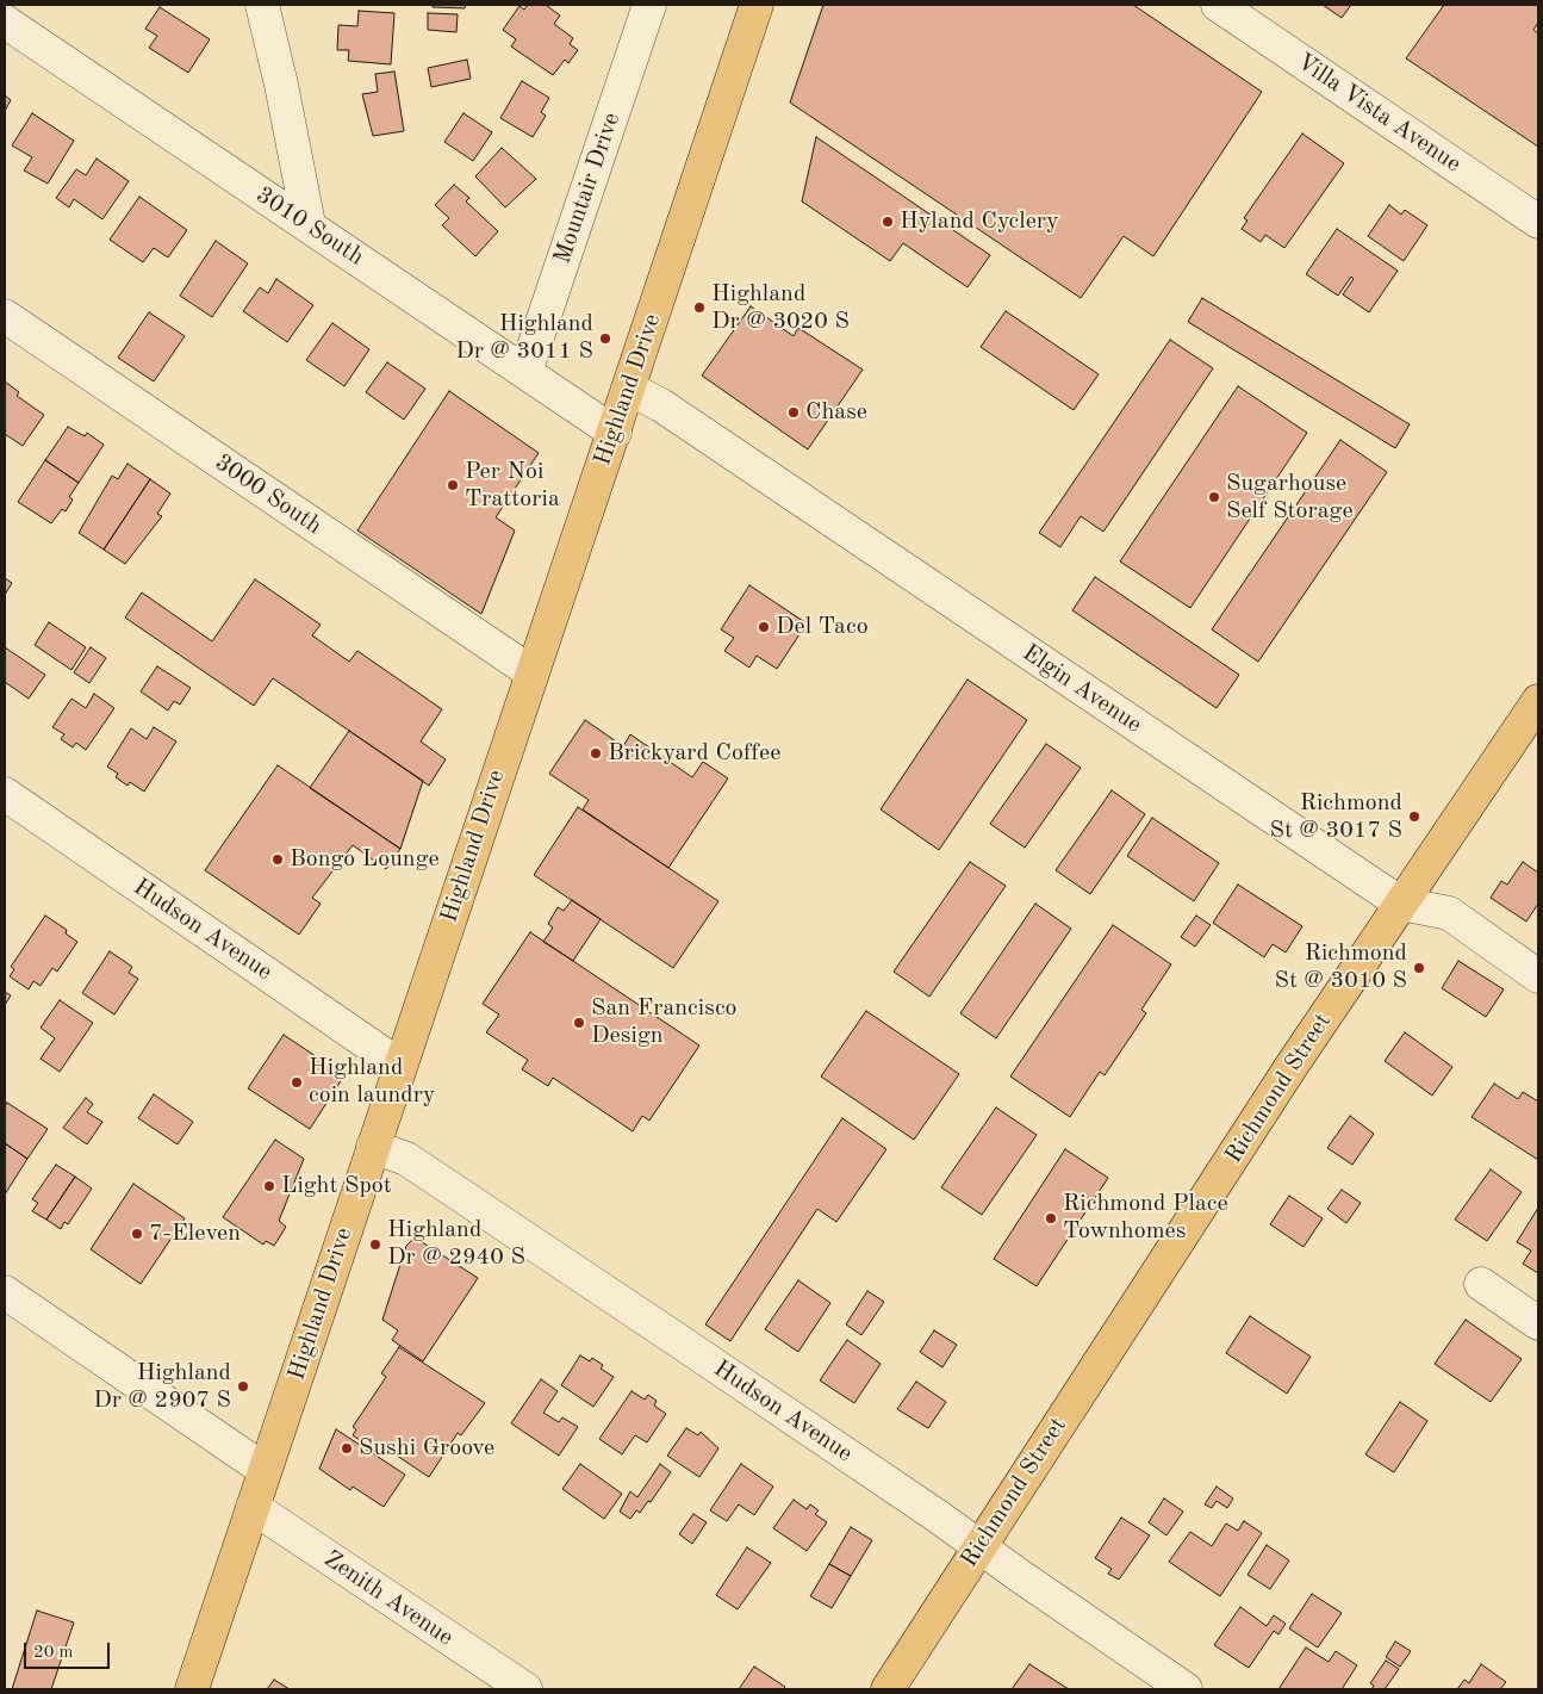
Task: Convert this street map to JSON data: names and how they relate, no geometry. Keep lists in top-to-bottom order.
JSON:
{
  "streets": {
    "main road": ["Highland Drive", "Richmond Street"],
    "street": [
      "Villa Vista Avenue",
      "Mountair Drive",
      "3010 South",
      "3000 South",
      "Elgin Avenue",
      "Hudson Avenue",
      "Zenith Avenue"
    ]
  },
  "crossings": [
    ["Mountair Drive", "3010 South"],
    ["3010 South", "Highland Drive"],
    ["Highland Drive", "3000 South"],
    ["Highland Drive", "Elgin Avenue"],
    ["Highland Drive", "Hudson Avenue"],
    ["Highland Drive", "Zenith Avenue"],
    ["Elgin Avenue", "Richmond Street"],
    ["Hudson Avenue", "Richmond Street"]
  ],
  "places": [
    "Hyland Cyclery",
    "Highland Dr @ 3020 S",
    "Highland Dr @ 3011 S",
    "Chase",
    "Per Noi Trattoria",
    "Sugarhouse Self Storage",
    "Del Taco",
    "Brickyard Coffee",
    "Richmond St @ 3017 S",
    "Bongo Lounge",
    "Richmond St @ 3010 S",
    "San Francisco Design",
    "Highland coin laundry",
    "Light Spot",
    "Richmond Place Townhomes",
    "7-Eleven",
    "Highland Dr @ 2940 S",
    "Highland Dr @ 2907 S",
    "Sushi Groove"
  ],
  "scale_bar": "20 m"
}
